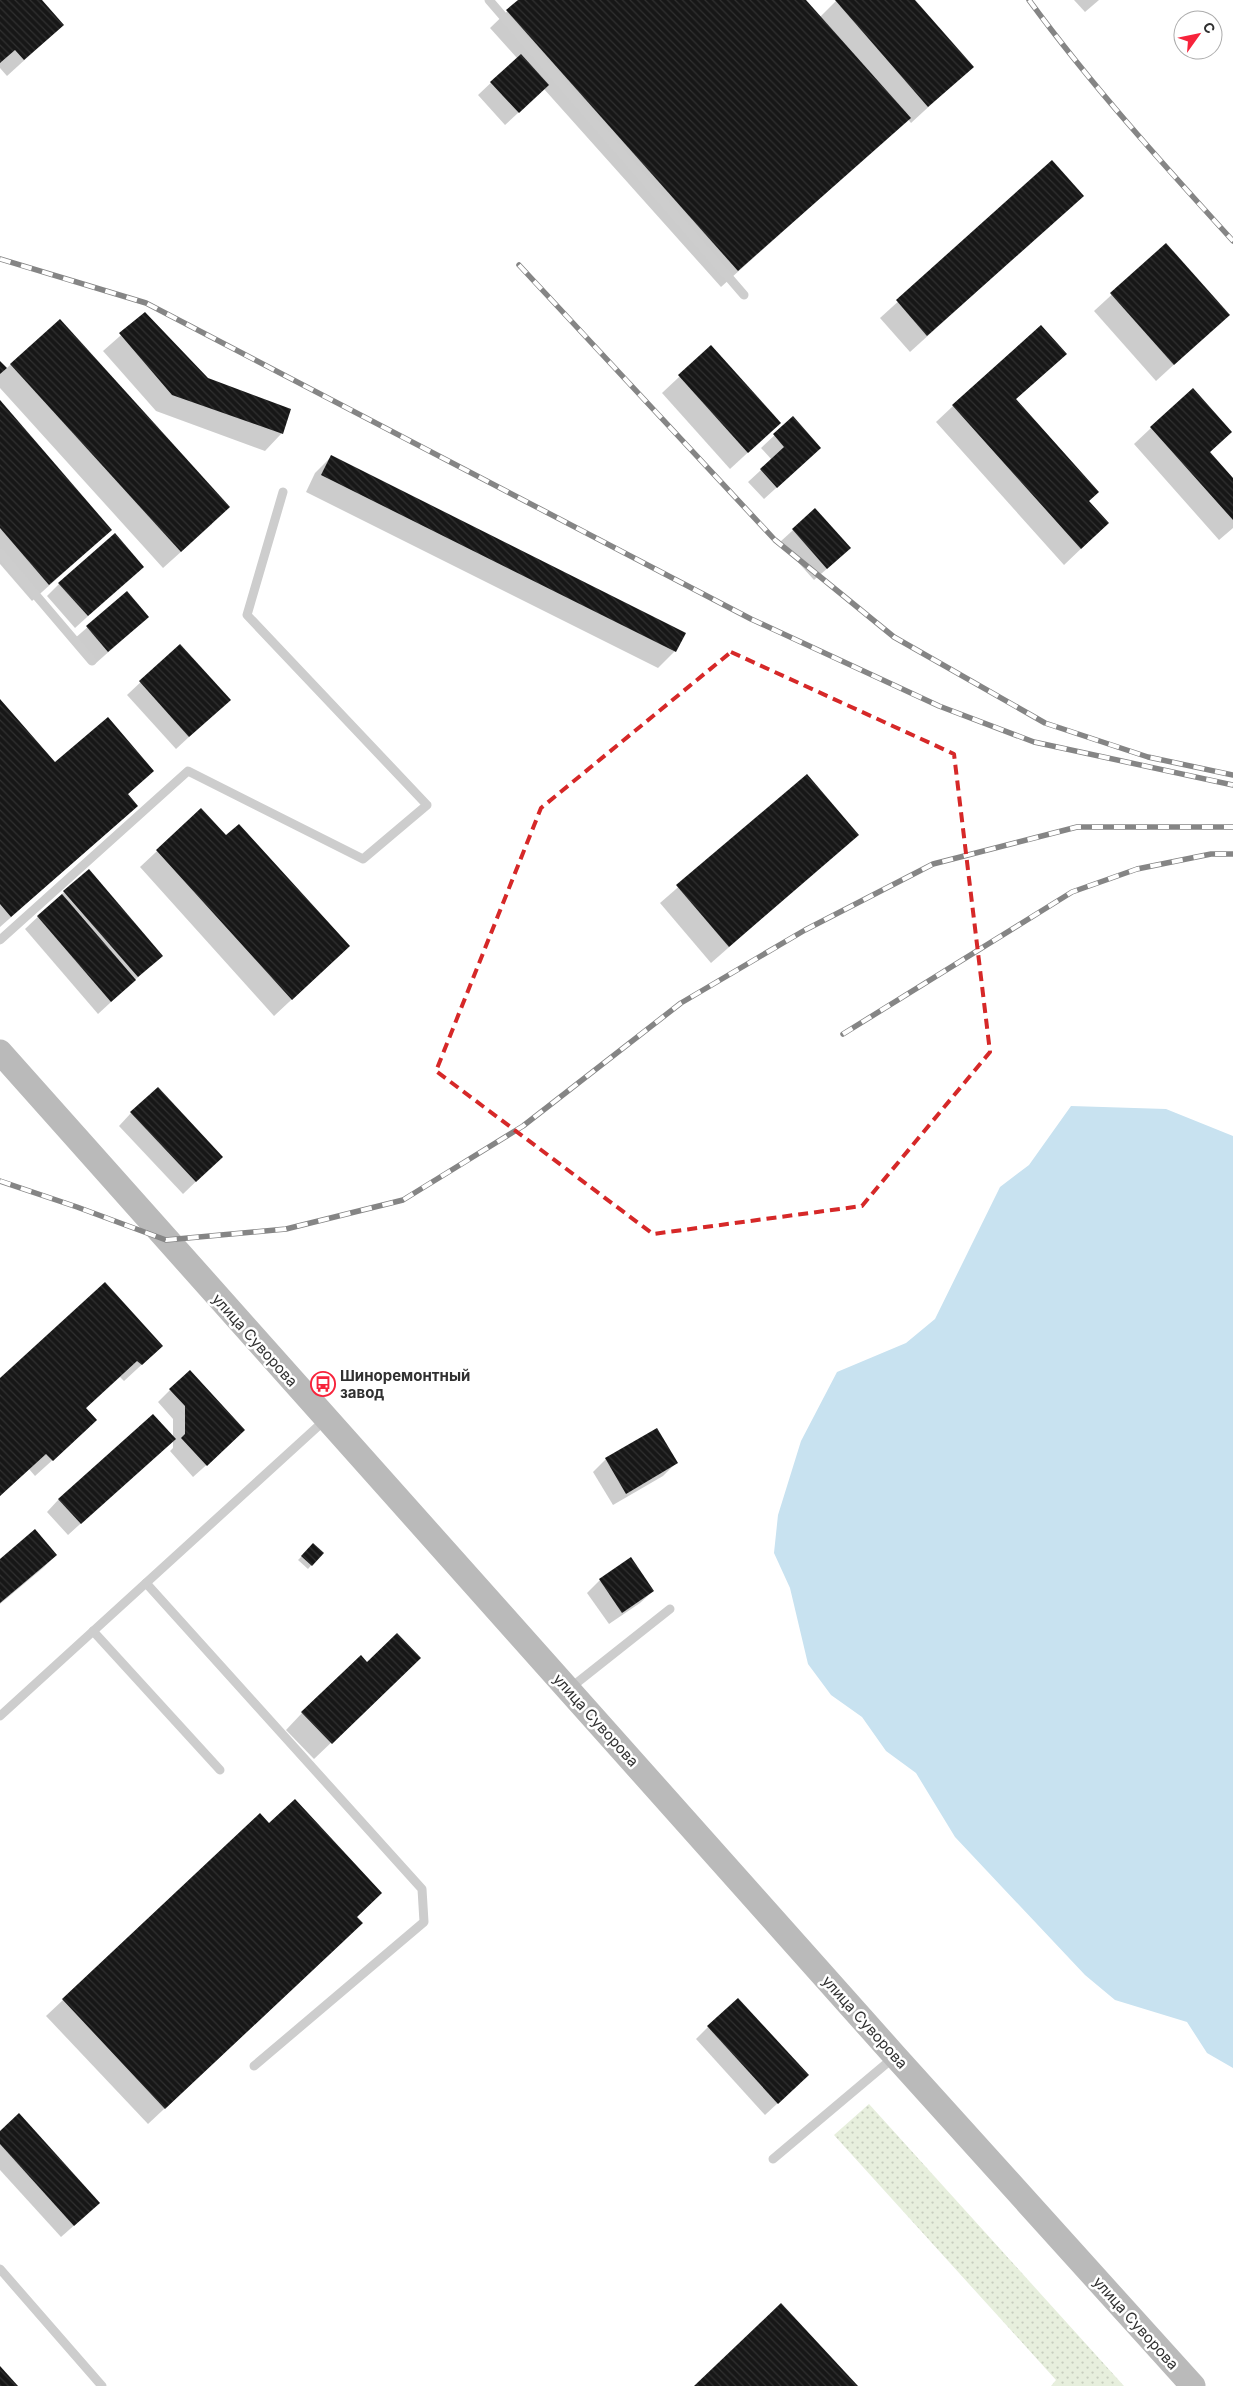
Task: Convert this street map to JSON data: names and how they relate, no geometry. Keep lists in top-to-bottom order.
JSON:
{
  "streets": {
    "main road": ["улица Суворова"]
  },
  "places": {
    "bus stop": ["Шиноремонтный завод"]
  },
  "north": "top right"
}
